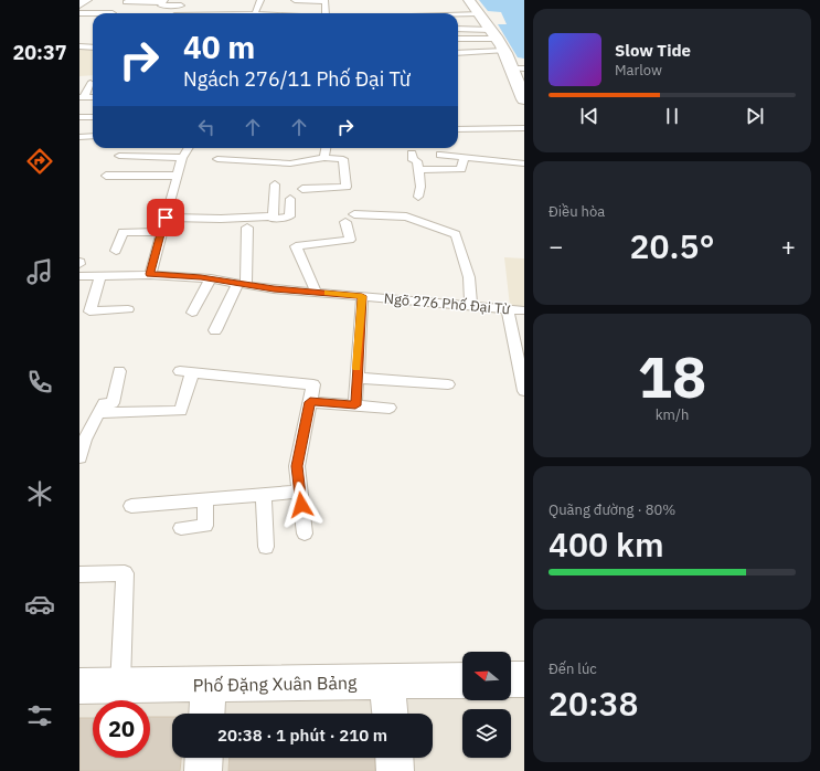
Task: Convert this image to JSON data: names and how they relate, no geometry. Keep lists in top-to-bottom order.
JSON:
{
  "streets": {
    "street": ["Phố Đặng Xuân Bảng"],
    "lane": ["Ngõ 276 Phố Đại Từ"]
  },
  "north": "left",
  "page": {
    "tabs": "20:37",
    "turn": ["40 m", "Ngách 276/11 Phố Đại Từ"],
    "song": ["Slow Tide", "Marlow"],
    "tile": [
      "Điều hòa",
      ["18", "km/h"],
      ["Quãng đường · 80%", "400 km"],
      ["Đến lúc", "20:38"]
    ],
    "heat": ["−", "20.5°", "+"],
    "limit": "20",
    "trip": "20:38 · 1 phút · 210 m"
  }
}
